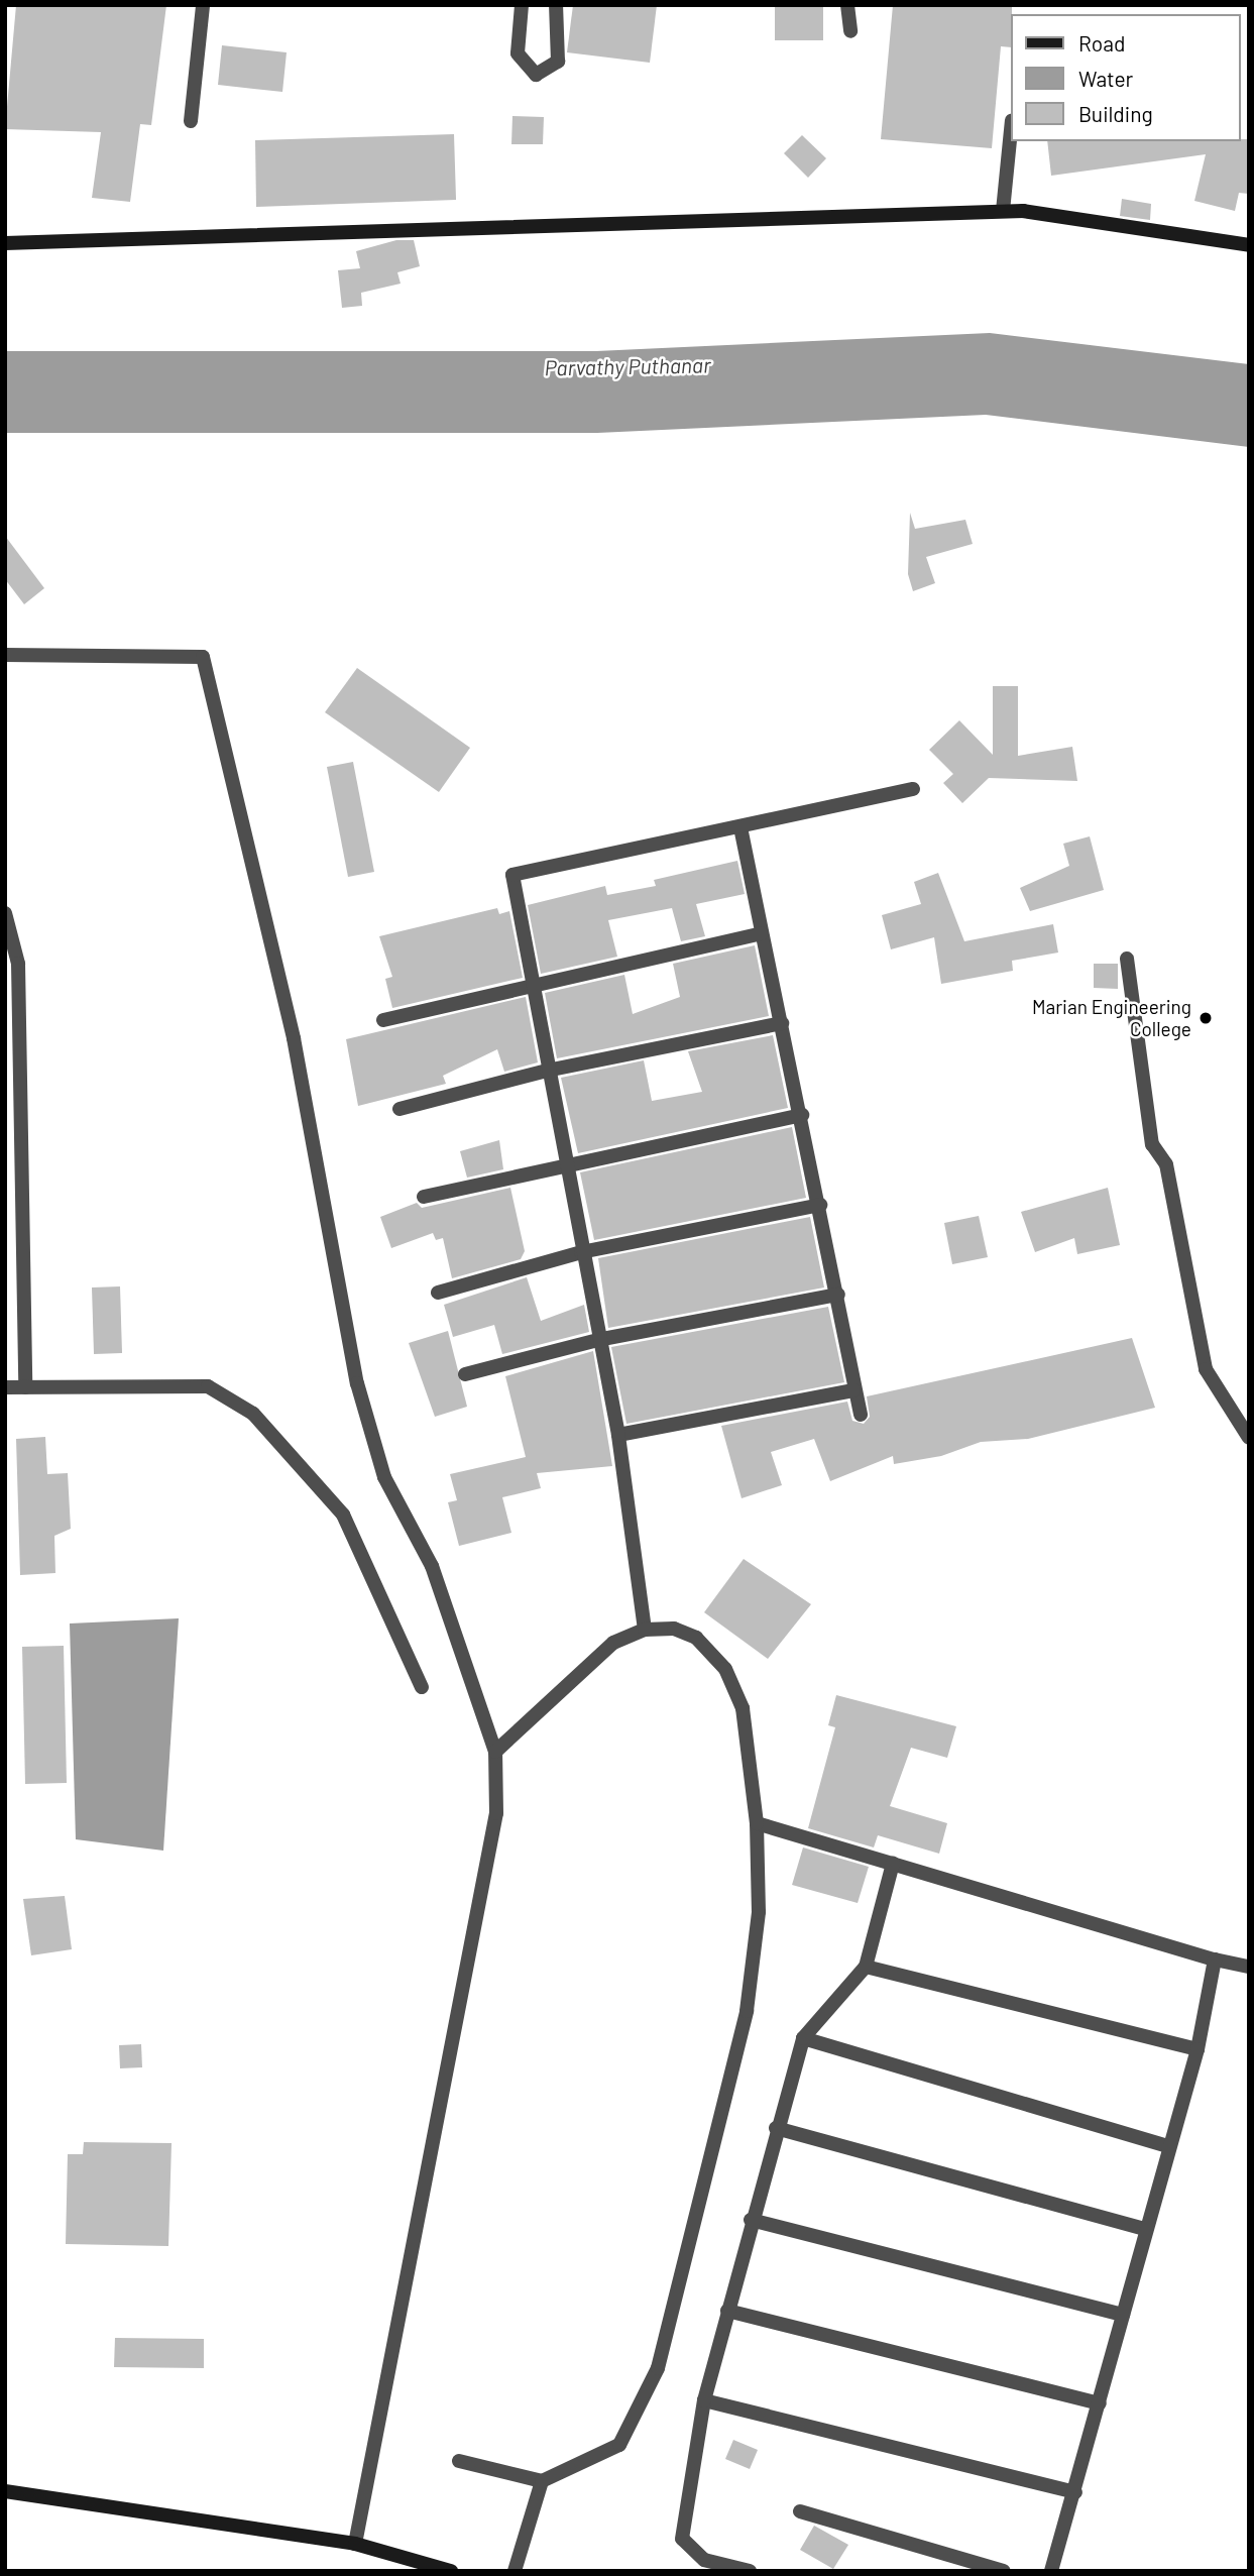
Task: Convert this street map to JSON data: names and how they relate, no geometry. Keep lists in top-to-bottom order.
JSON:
{
  "water": ["Parvathy Puthanar"],
  "places": ["Marian Engineering College"],
  "legend": ["Road", "Water", "Building"]
}
